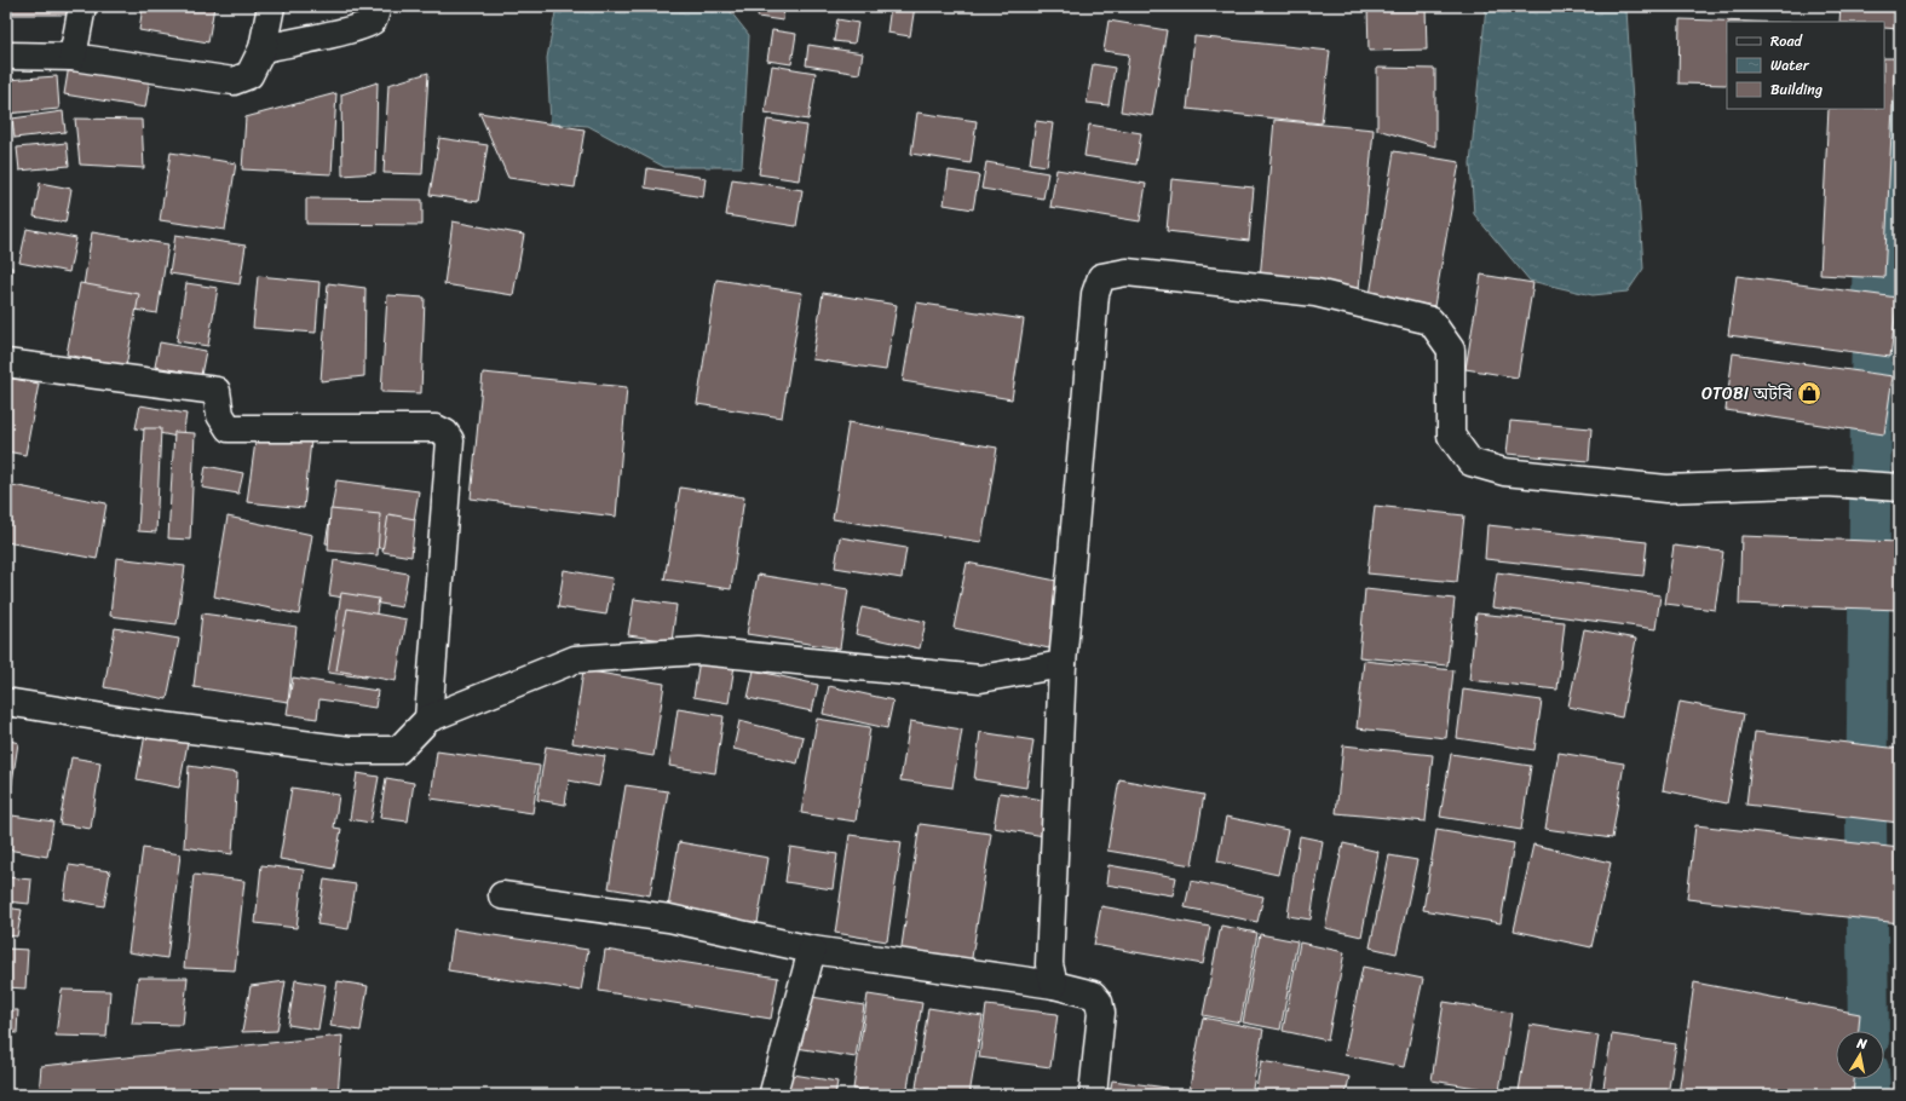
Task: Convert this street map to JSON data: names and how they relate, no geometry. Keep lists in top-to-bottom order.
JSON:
{
  "places": {
    "shop": ["OTOBI অটবি"]
  },
  "legend": ["Road", "Water", "Building"],
  "north": "top"
}
